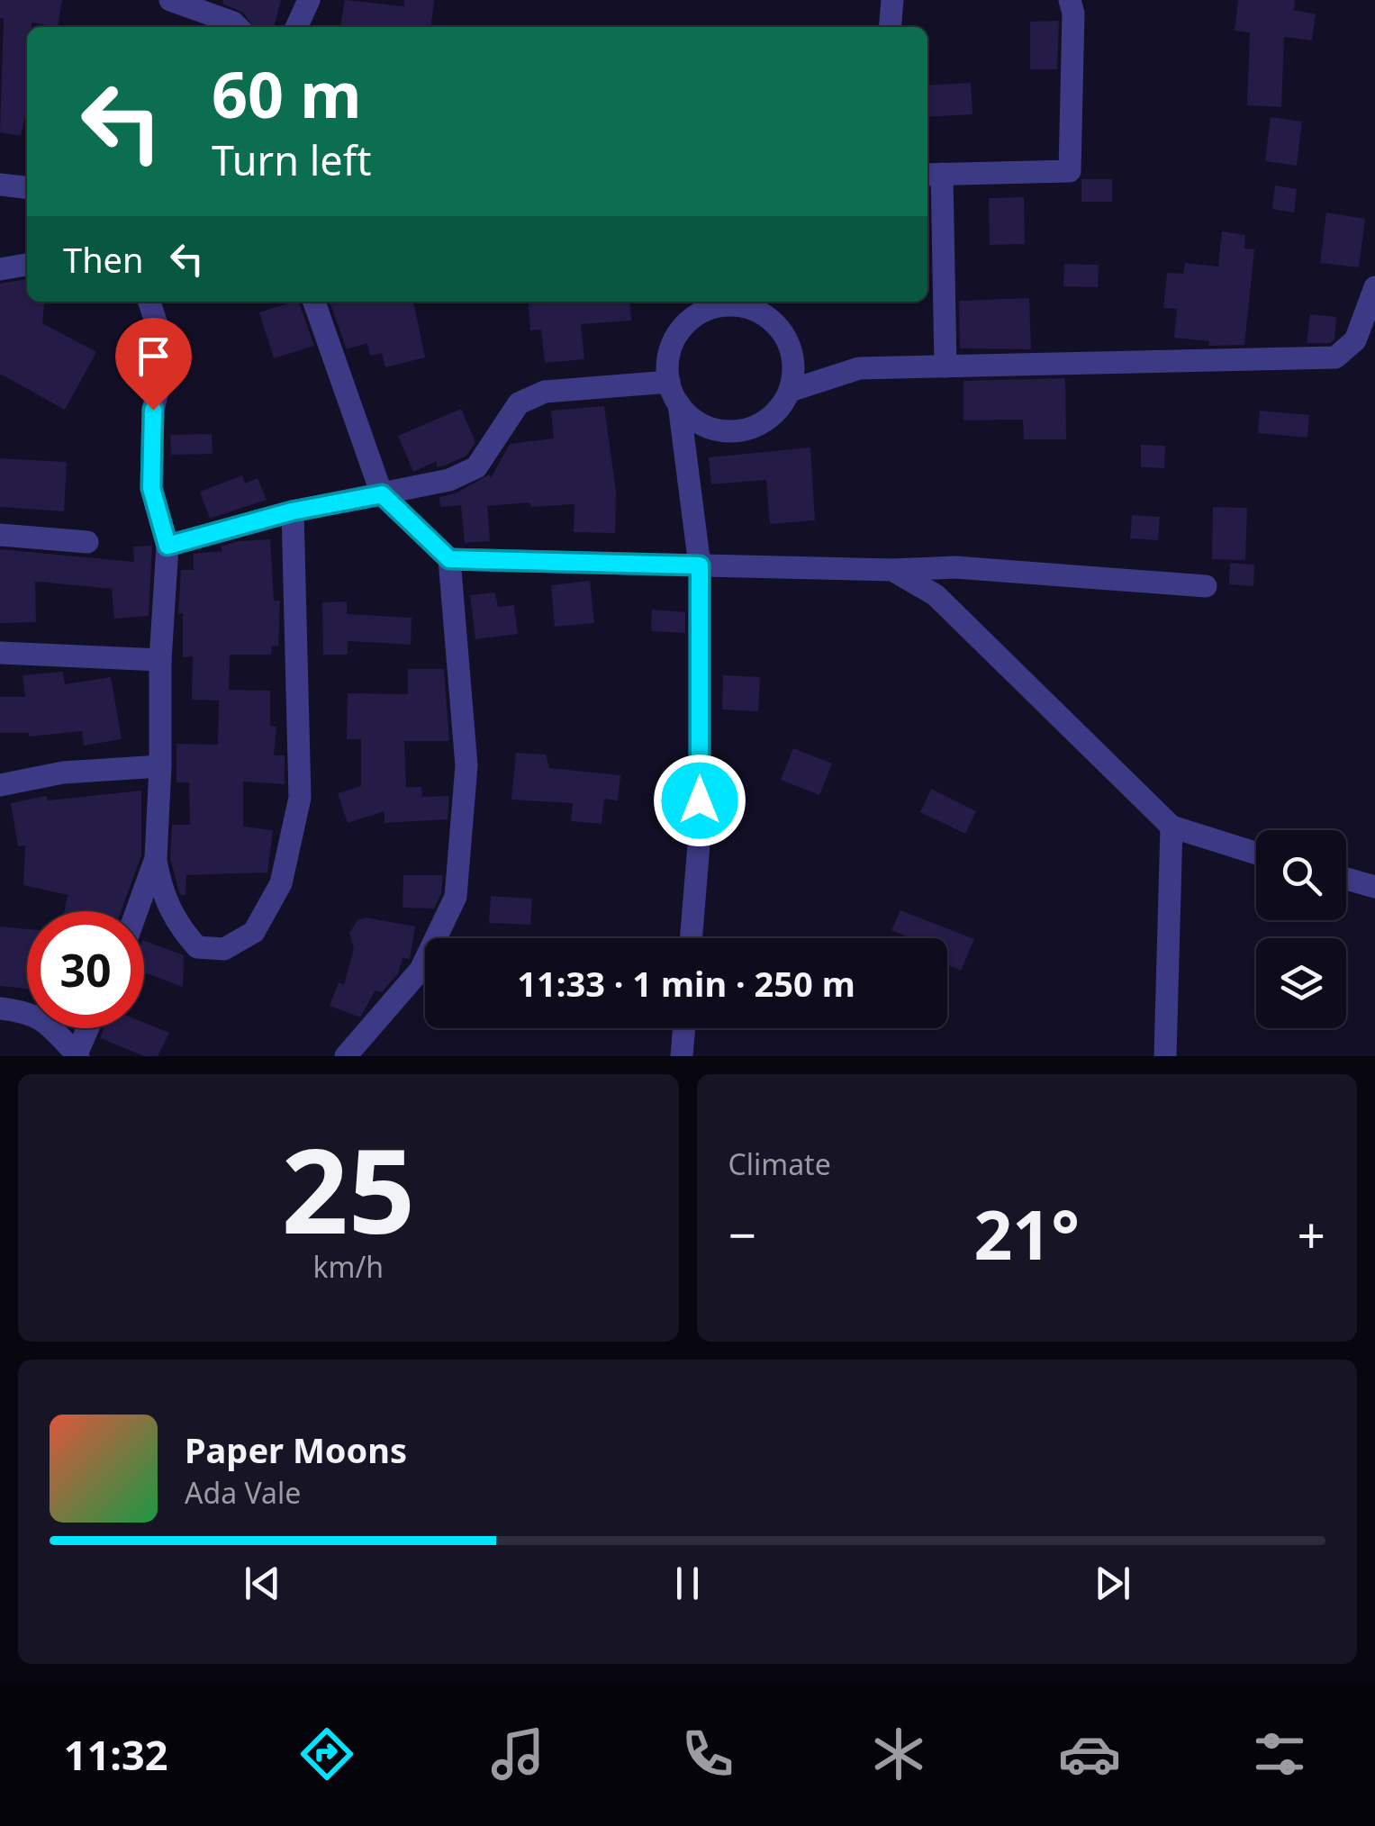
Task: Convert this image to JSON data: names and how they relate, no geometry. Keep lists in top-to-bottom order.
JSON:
{
  "page": {
    "turn": ["60 m", "Turn left"],
    "then": "Then",
    "limit": "30",
    "trip": "11:33 · 1 min · 250 m",
    "tile": [
      ["25", "km/h"],
      "Climate"
    ],
    "heat": ["−", "21°", "+"],
    "song": ["Paper Moons", "Ada Vale"],
    "tabs": "11:32"
  }
}
